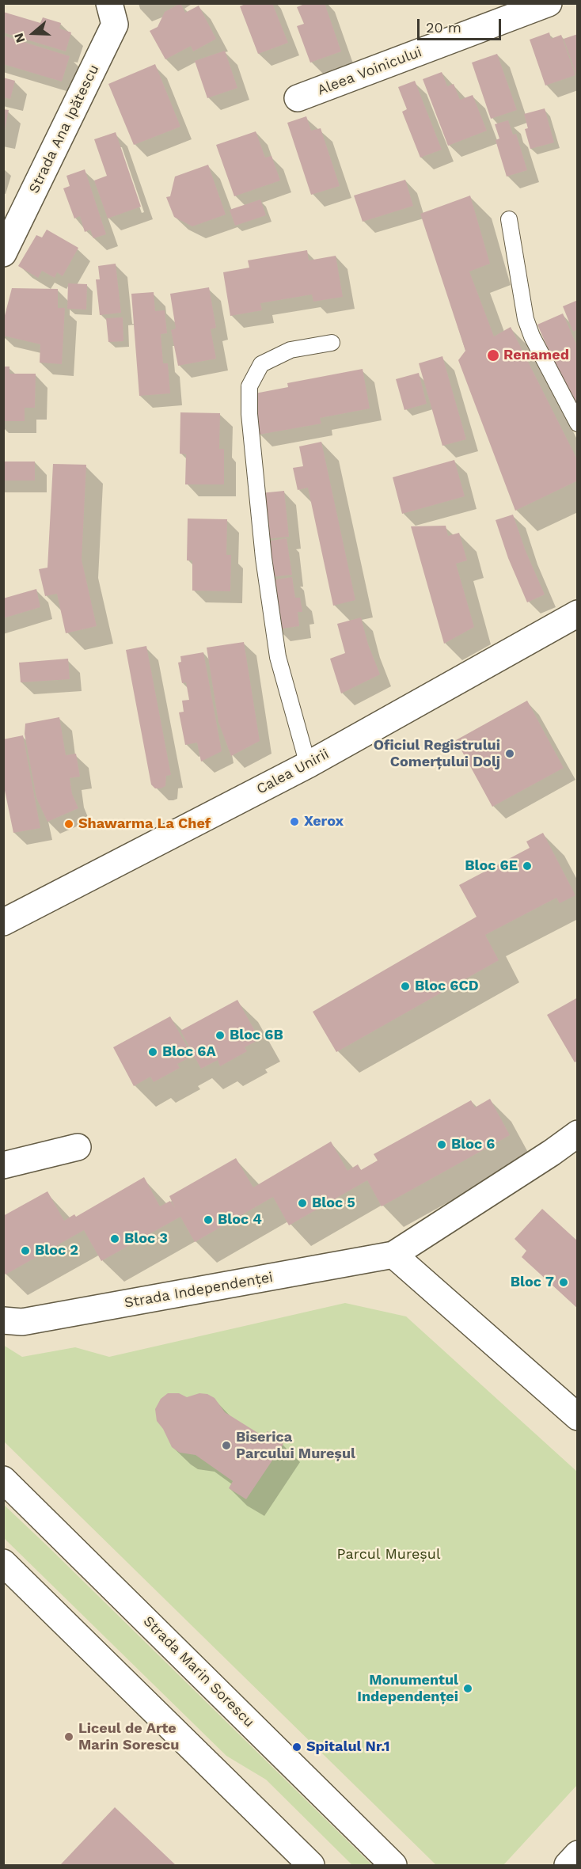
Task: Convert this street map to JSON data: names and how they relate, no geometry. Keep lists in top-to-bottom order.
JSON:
{
  "streets": {
    "main road": [
      "Aleea Voinicului",
      "Strada Ana Ipătescu",
      "Calea Unirii",
      "Strada Independenței",
      "Strada Marin Sorescu"
    ]
  },
  "parks": ["Parcul Mureșul"],
  "places": [
    "Renamed",
    "Oficiul Registrului Comerțului Dolj",
    "Xerox",
    "Shawarma La Chef",
    "Bloc 6E",
    "Bloc 6CD",
    "Bloc 6B",
    "Bloc 6A",
    "Bloc 6",
    "Bloc 5",
    "Bloc 4",
    "Bloc 3",
    "Bloc 2",
    "Bloc 7",
    "Biserica Parcului Mureșul",
    "Monumentul Independenței",
    "Liceul de Arte Marin Sorescu",
    "Spitalul Nr.1"
  ],
  "scale_bar": "20 m",
  "north": "left"
}
